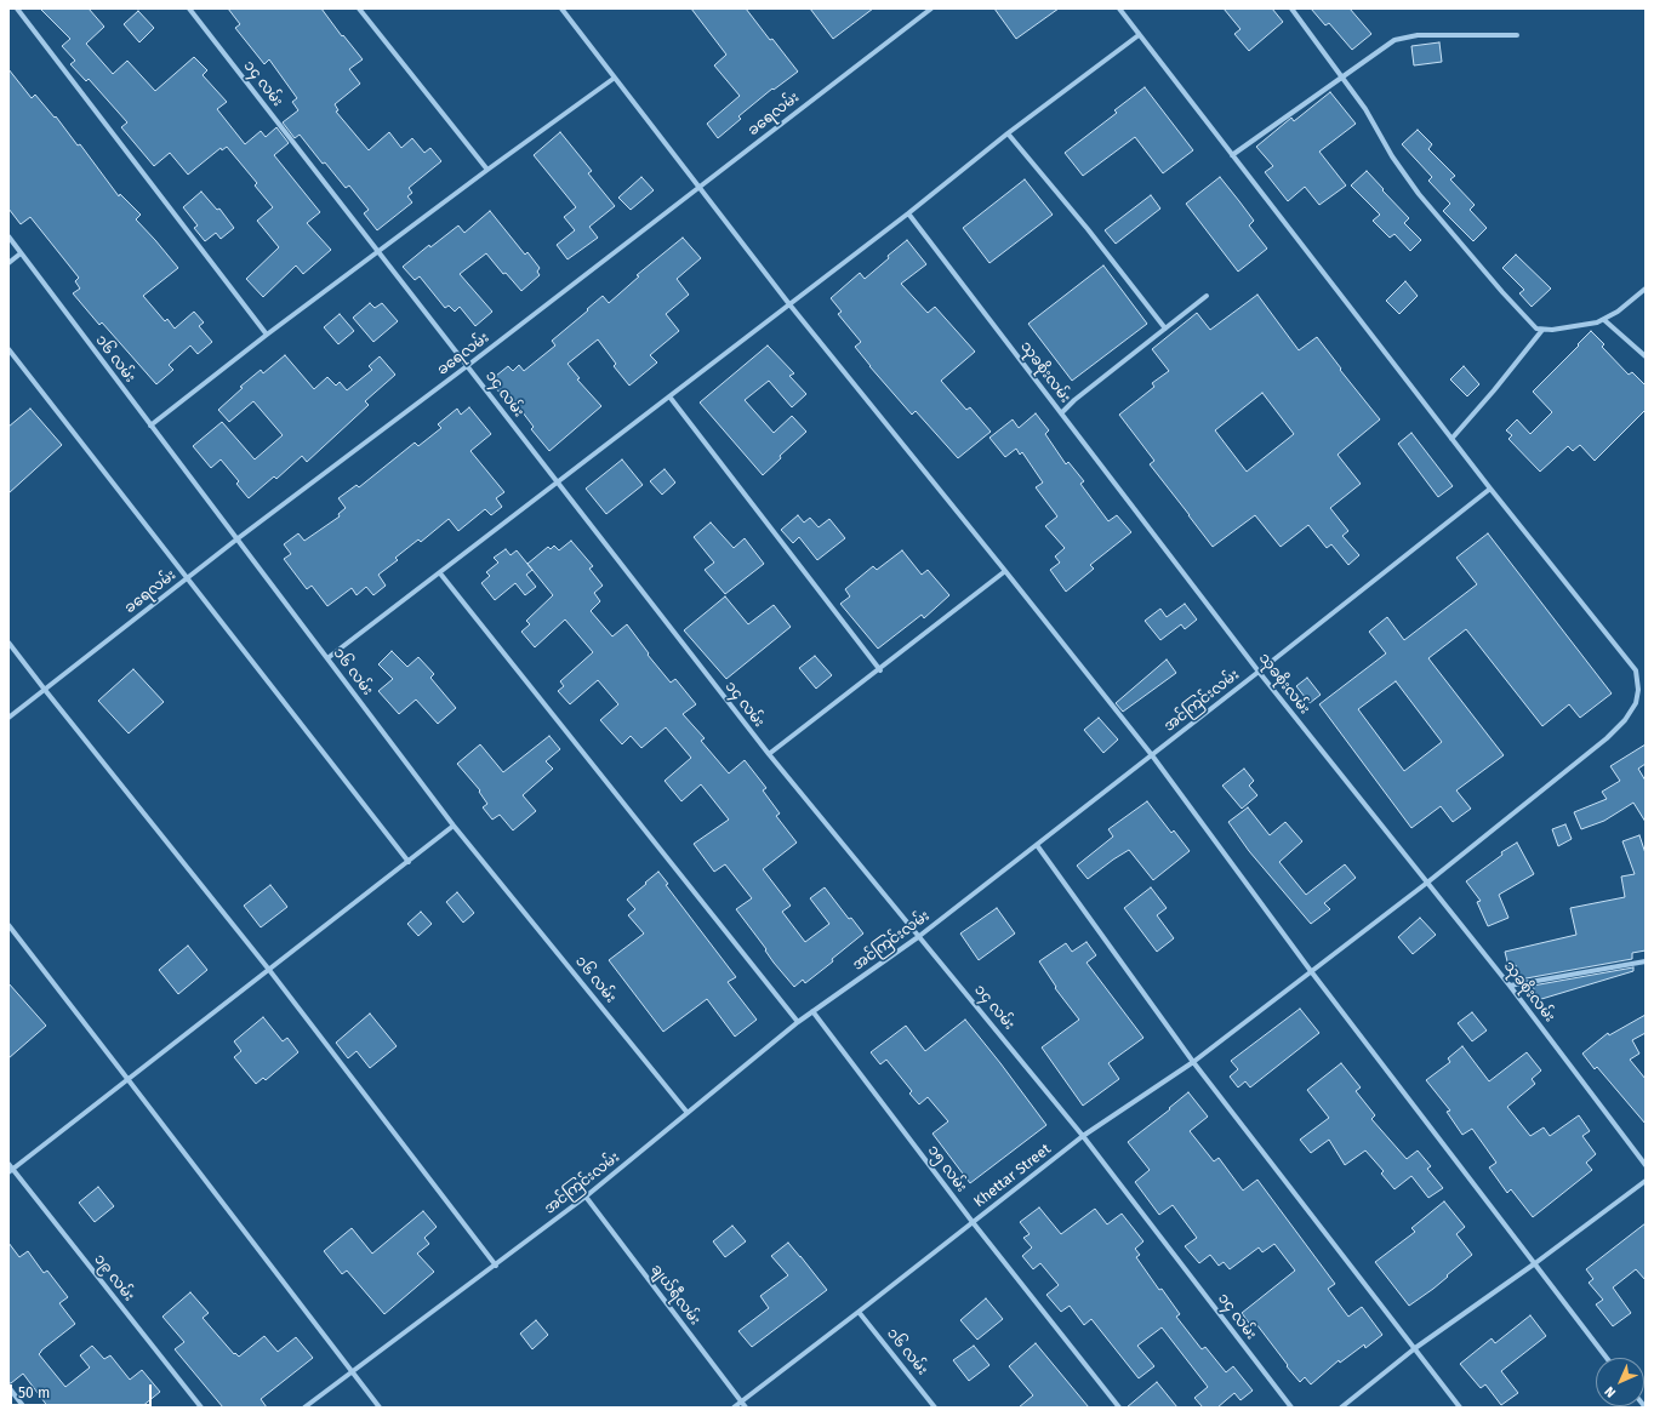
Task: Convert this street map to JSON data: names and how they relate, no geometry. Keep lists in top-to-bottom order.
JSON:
{
  "streets": {
    "street": [
      "၁၄ လမ်း",
      "ခရေလမ်း",
      "၁၆ လမ်း",
      "သုခစိုးလမ်း",
      "အင်ကြင်းလမ်း",
      "၁၅ လမ်း",
      "Khettar Street",
      "၁၉ လမ်း",
      "ချယ်ရီလမ်း"
    ]
  },
  "crossings": [
    ["၁၄ လမ်း", "ခရေလမ်း"],
    ["၁၄ လမ်း", "အင်ကြင်းလမ်း"],
    ["၁၄ လမ်း", "Khettar Street"],
    ["ခရေလမ်း", "၁၆ လမ်း"],
    ["၁၆ လမ်း", "အင်ကြင်းလမ်း"],
    ["၁၆ လမ်း", "Khettar Street"],
    ["သုခစိုးလမ်း", "အင်ကြင်းလမ်း"],
    ["သုခစိုးလမ်း", "Khettar Street"],
    ["အင်ကြင်းလမ်း", "၁၅ လမ်း"],
    ["အင်ကြင်းလမ်း", "Khettar Street"],
    ["အင်ကြင်းလမ်း", "ချယ်ရီလမ်း"],
    ["၁၅ လမ်း", "Khettar Street"],
    ["Khettar Street", "ချယ်ရီလမ်း"]
  ],
  "scale_bar": "50 m",
  "north": "bottom left"
}
